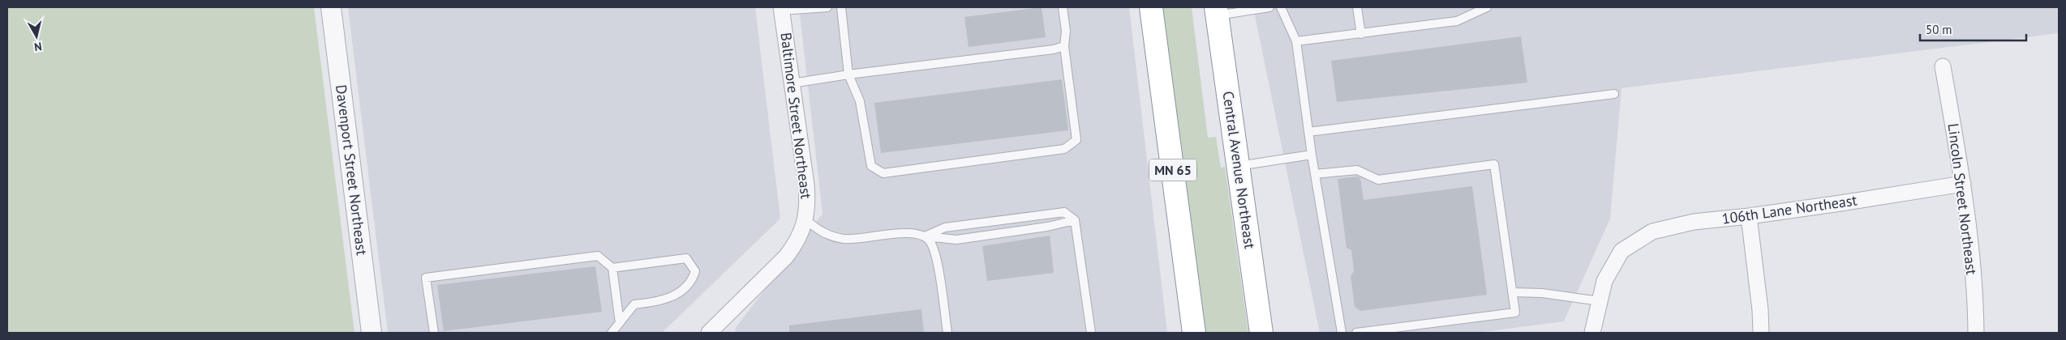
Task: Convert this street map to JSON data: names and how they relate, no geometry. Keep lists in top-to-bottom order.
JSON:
{
  "streets": {
    "highway": ["MN 65", "Central Avenue Northeast"],
    "street": [
      "Baltimore Street Northeast",
      "Davenport Street Northeast",
      "Lincoln Street Northeast",
      "106th Lane Northeast"
    ]
  },
  "crossings": [
    ["Lincoln Street Northeast", "106th Lane Northeast"]
  ],
  "scale_bar": "50 m",
  "north": "bottom"
}
